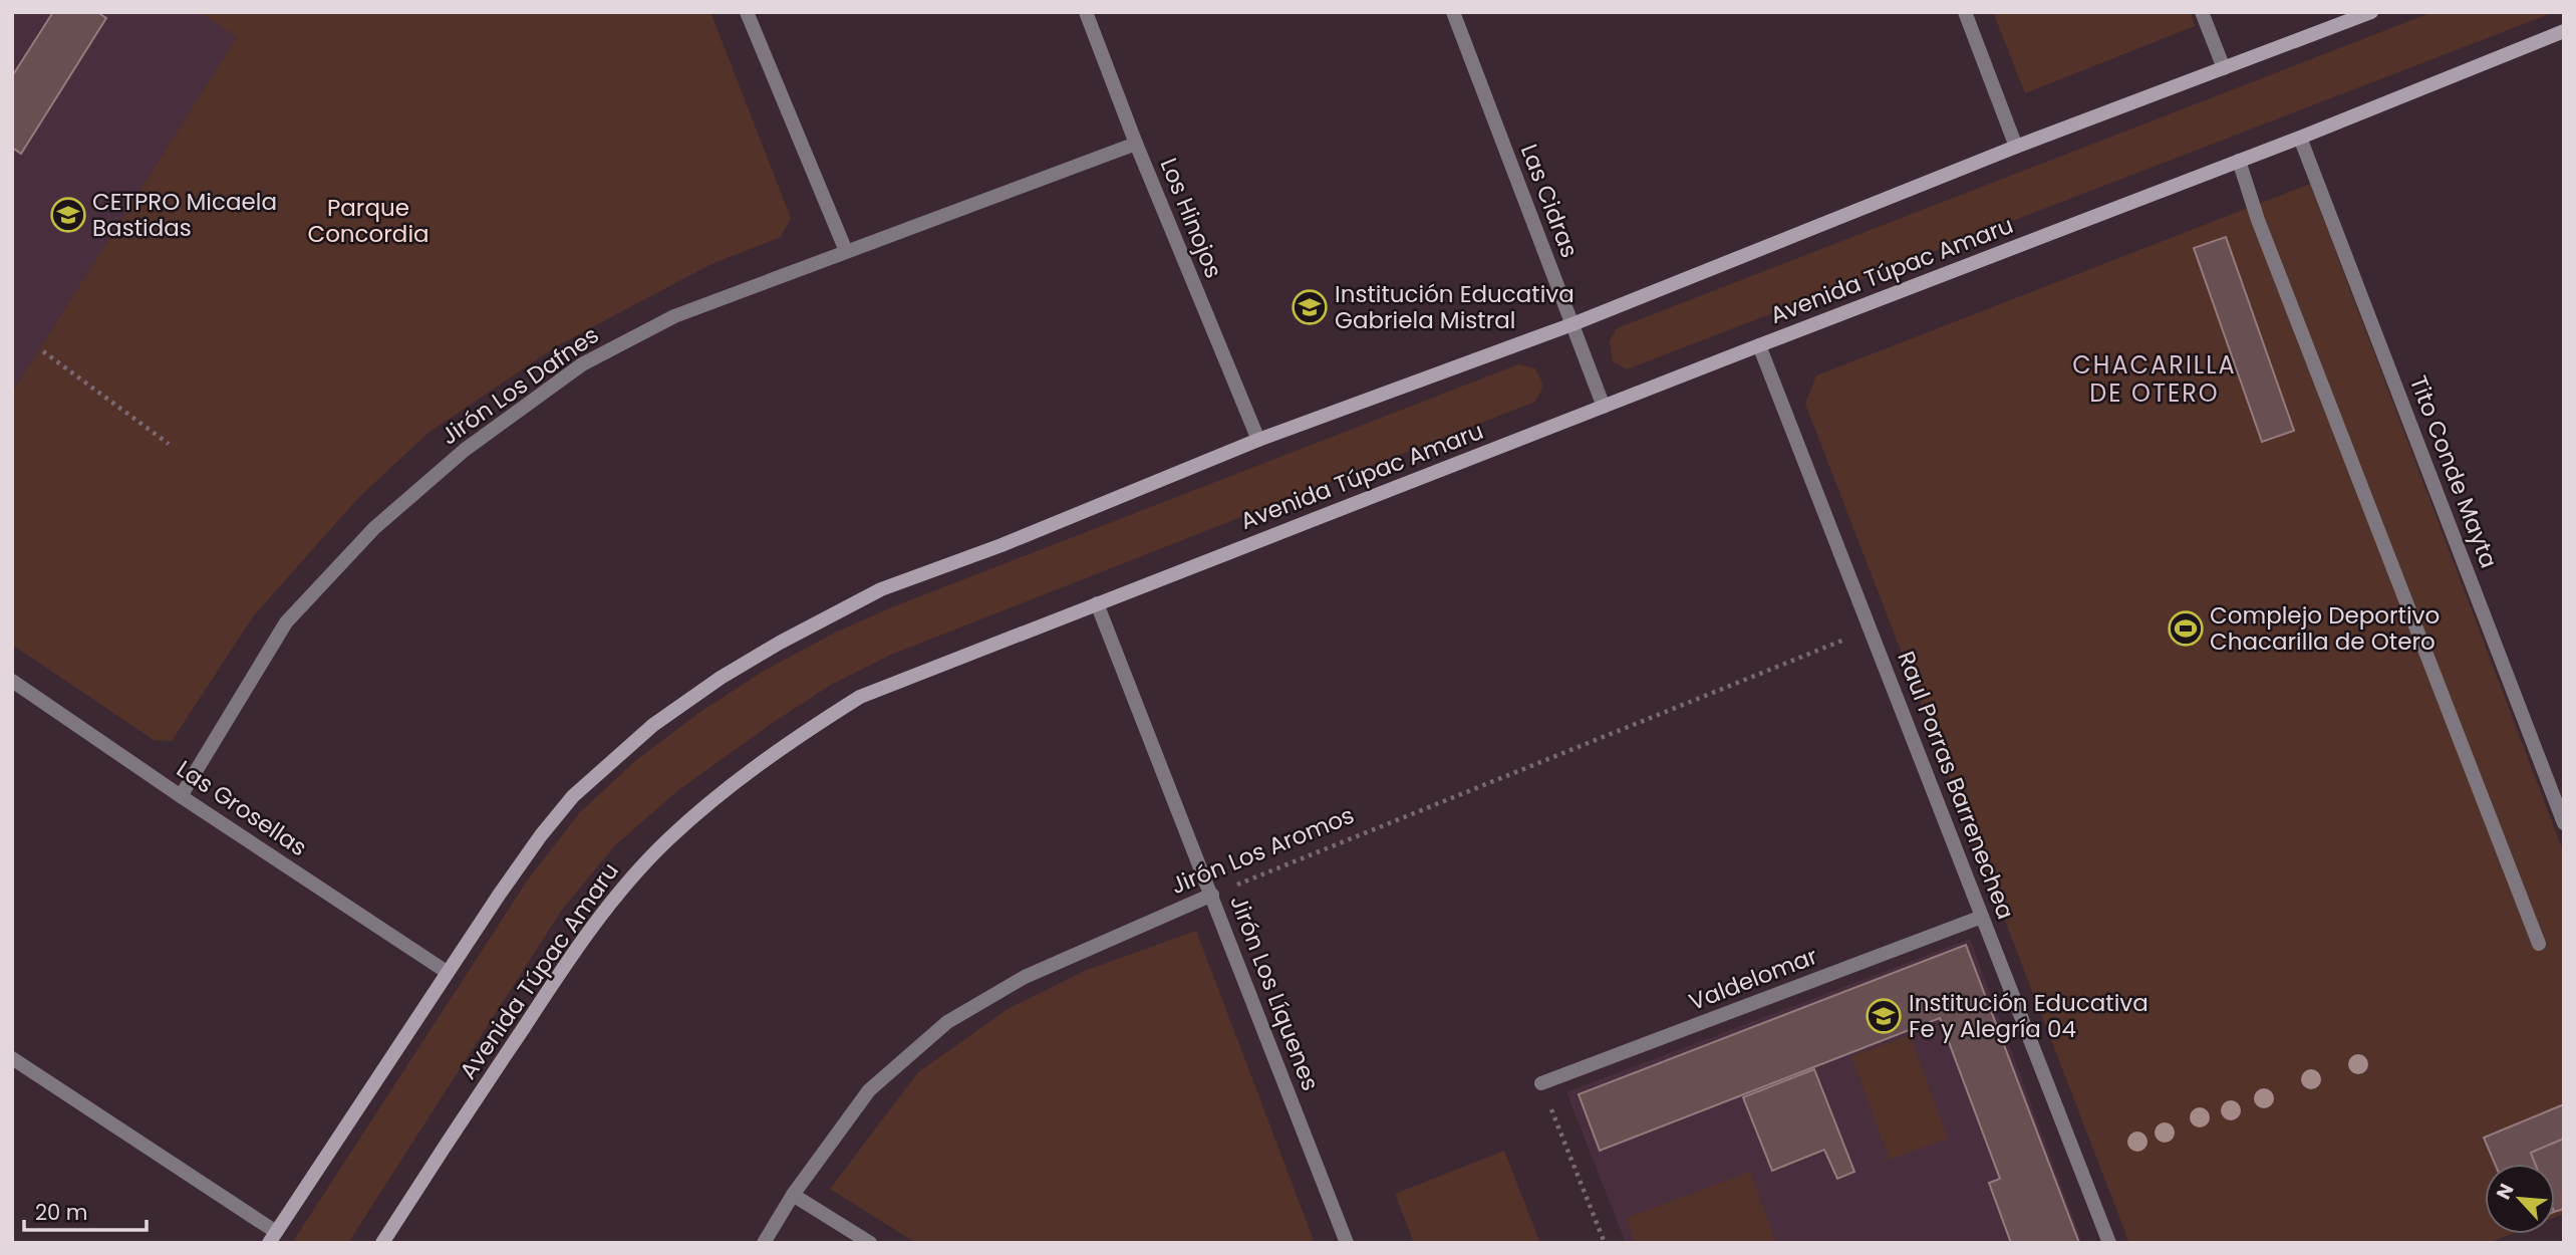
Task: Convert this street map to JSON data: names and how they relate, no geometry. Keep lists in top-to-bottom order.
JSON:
{
  "streets": {
    "main road": ["Avenida Túpac Amaru"],
    "street": [
      "Las Cidras",
      "Los Hinojos",
      "Jirón Los Dafnes",
      "Tito Conde Mayta",
      "Raul Porras Barrenechea",
      "Las Grosellas",
      "Jirón Los Aromos",
      "Valdelomar",
      "Jirón Los Líquenes"
    ]
  },
  "crossings": [
    ["Las Cidras", "Avenida Túpac Amaru"],
    ["Los Hinojos", "Jirón Los Dafnes"],
    ["Avenida Túpac Amaru", "Tito Conde Mayta"],
    ["Avenida Túpac Amaru", "Raul Porras Barrenechea"],
    ["Avenida Túpac Amaru", "Jirón Los Líquenes"],
    ["Jirón Los Dafnes", "Las Grosellas"],
    ["Raul Porras Barrenechea", "Jirón Los Aromos"],
    ["Raul Porras Barrenechea", "Valdelomar"],
    ["Jirón Los Aromos", "Jirón Los Líquenes"]
  ],
  "districts": ["CHACARILLA DE OTERO"],
  "parks": ["Parque Concordia"],
  "places": {
    "school or university": ["CETPRO Micaela Bastidas", "Institución Educativa Gabriela Mistral", "Institución Educativa Fe y Alegría 04"],
    "sports": ["Complejo Deportivo Chacarilla de Otero"]
  },
  "scale_bar": "20 m",
  "north": "top left"
}
